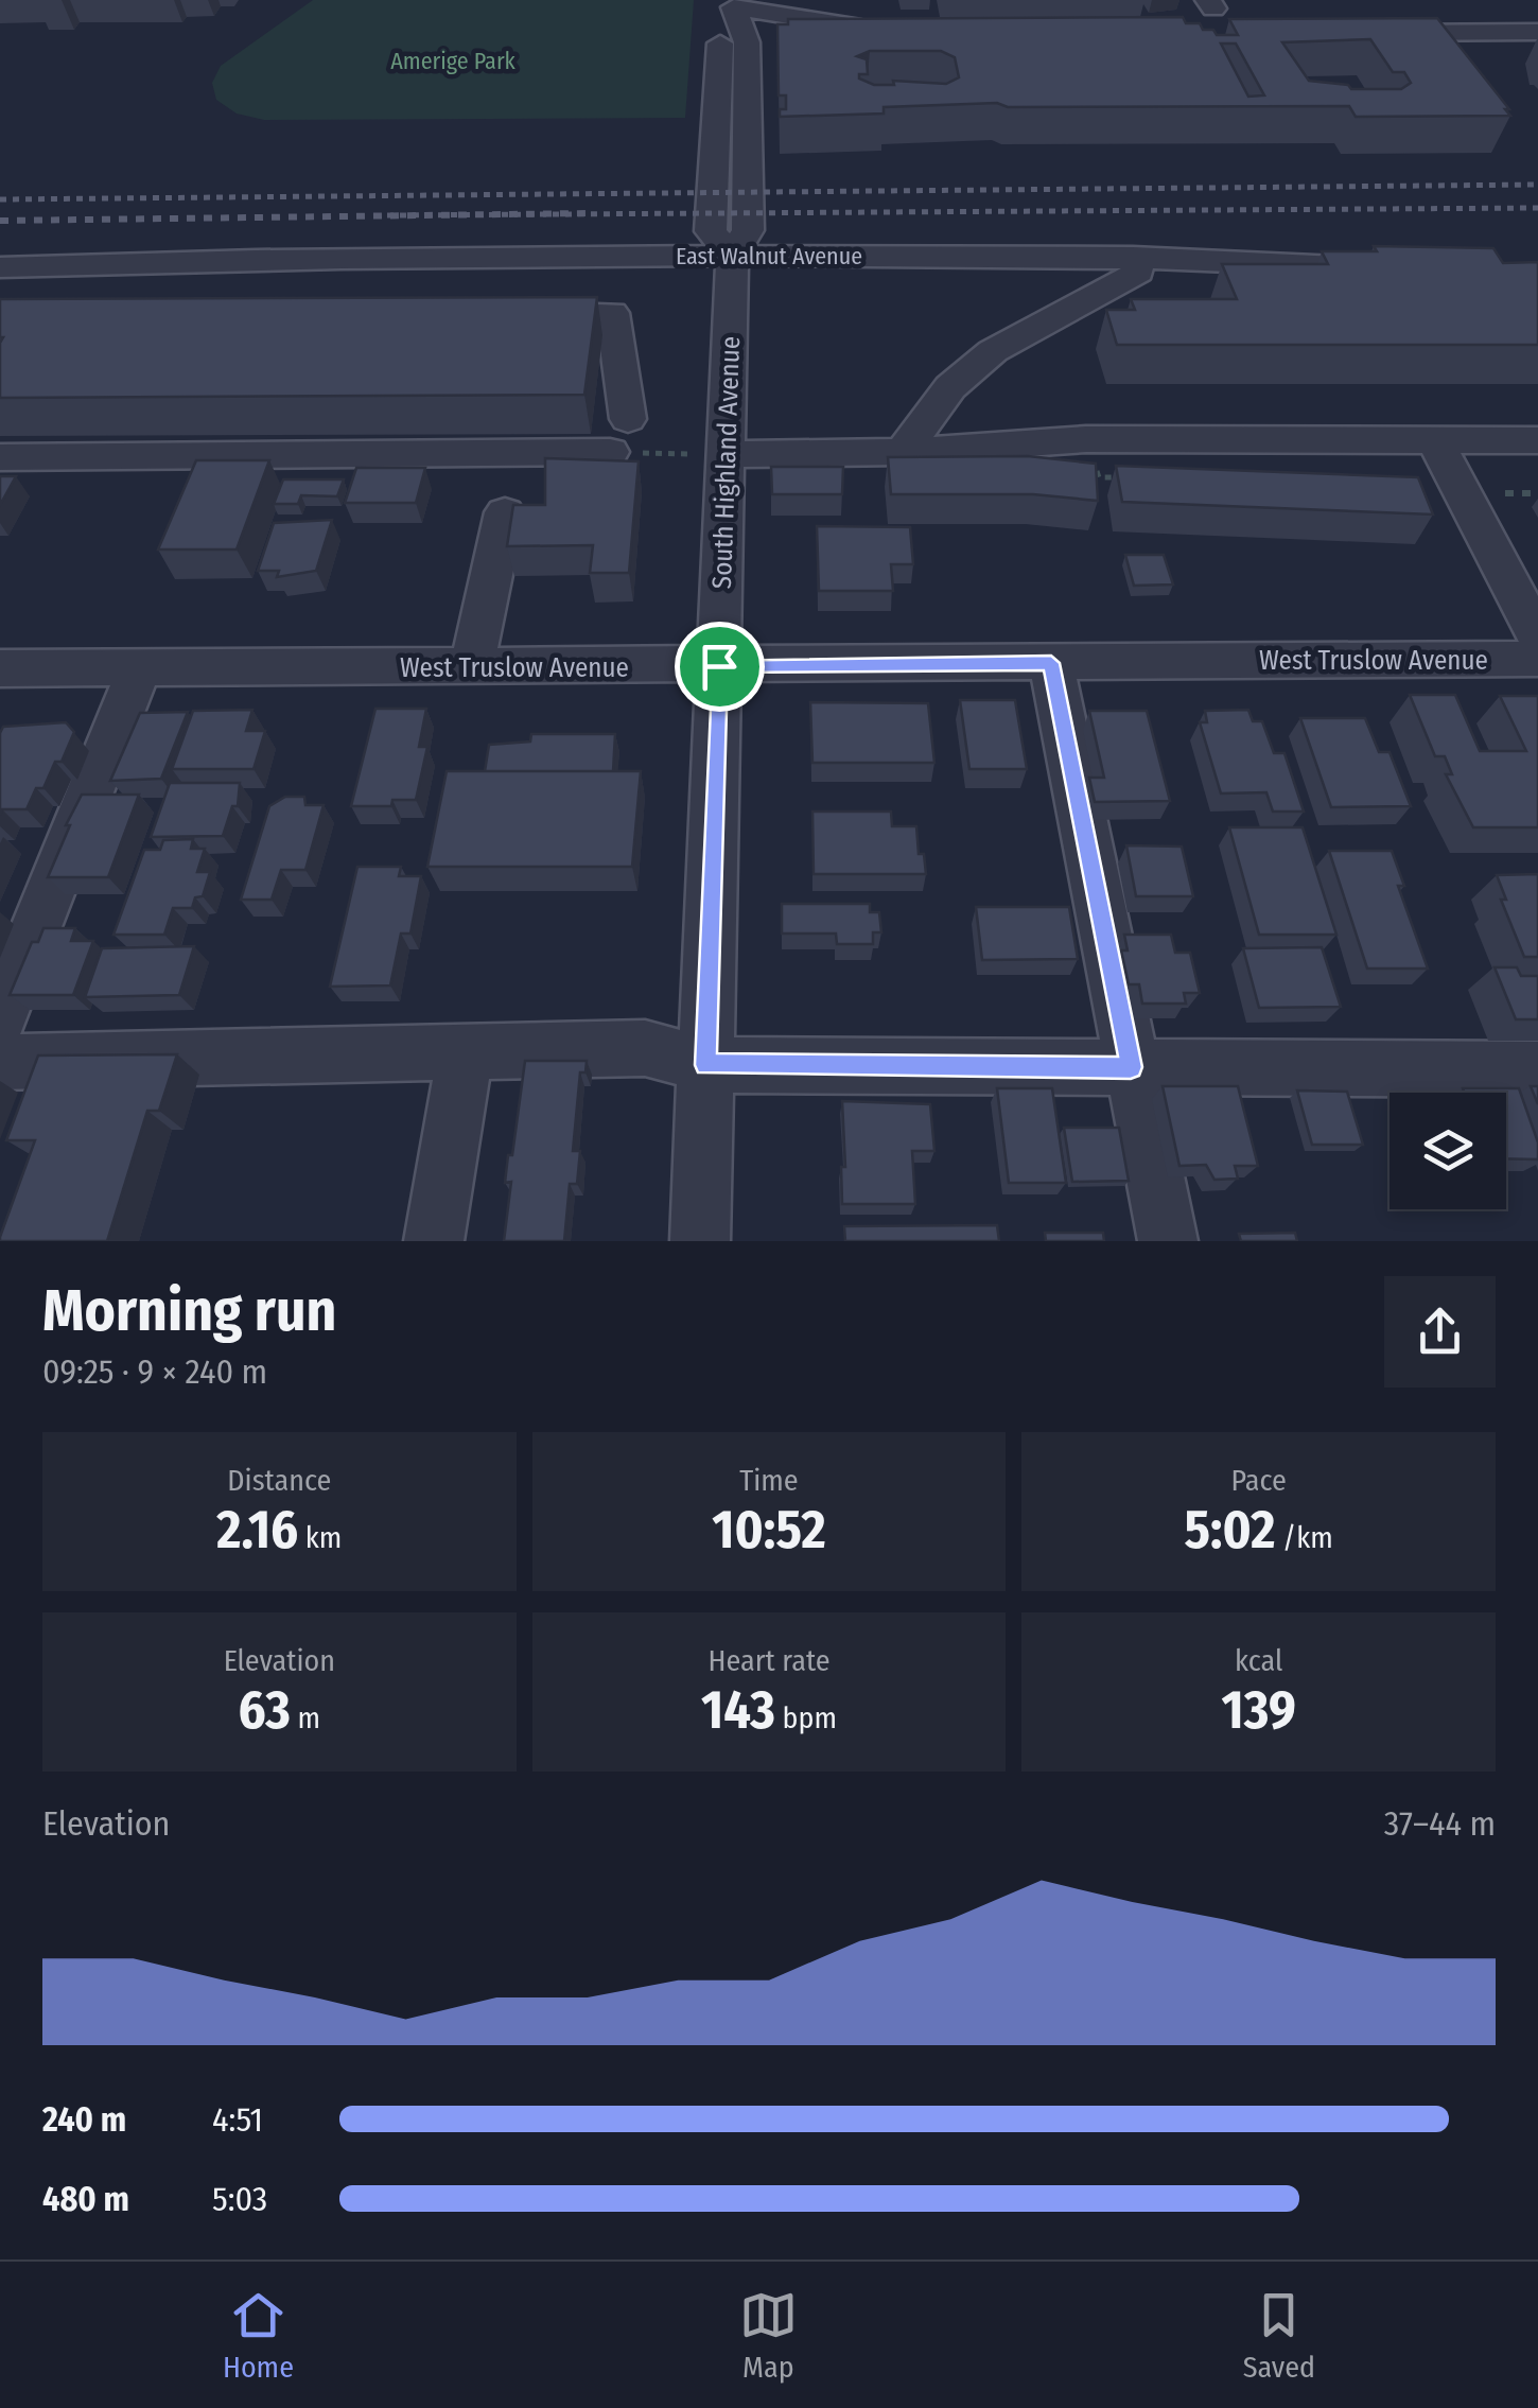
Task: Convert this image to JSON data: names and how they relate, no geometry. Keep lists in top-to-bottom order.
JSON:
{
  "streets": {
    "street": ["East Walnut Avenue", "South Highland Avenue", "West Truslow Avenue"]
  },
  "crossings": [
    ["East Walnut Avenue", "South Highland Avenue"],
    ["South Highland Avenue", "West Truslow Avenue"]
  ],
  "parks": ["Amerige Park"],
  "page": {
    "heading": ["Morning run", "09:25 · 9 × 240 m"],
    "stats": [
      ["Distance", "2.16 km"],
      ["Time", "10:52"],
      ["Pace", "5:02 /km"],
      ["Elevation", "63 m"],
      ["Heart rate", "143 bpm"],
      ["kcal", "139"]
    ],
    "chart": ["Elevation", "37–44 m"],
    "list": [
      {
        "name": "240 m",
        "note": "4:51"
      },
      {
        "name": "480 m",
        "note": "5:03"
      }
    ],
    "tabs": ["Home", "Map", "Saved"]
  }
}
